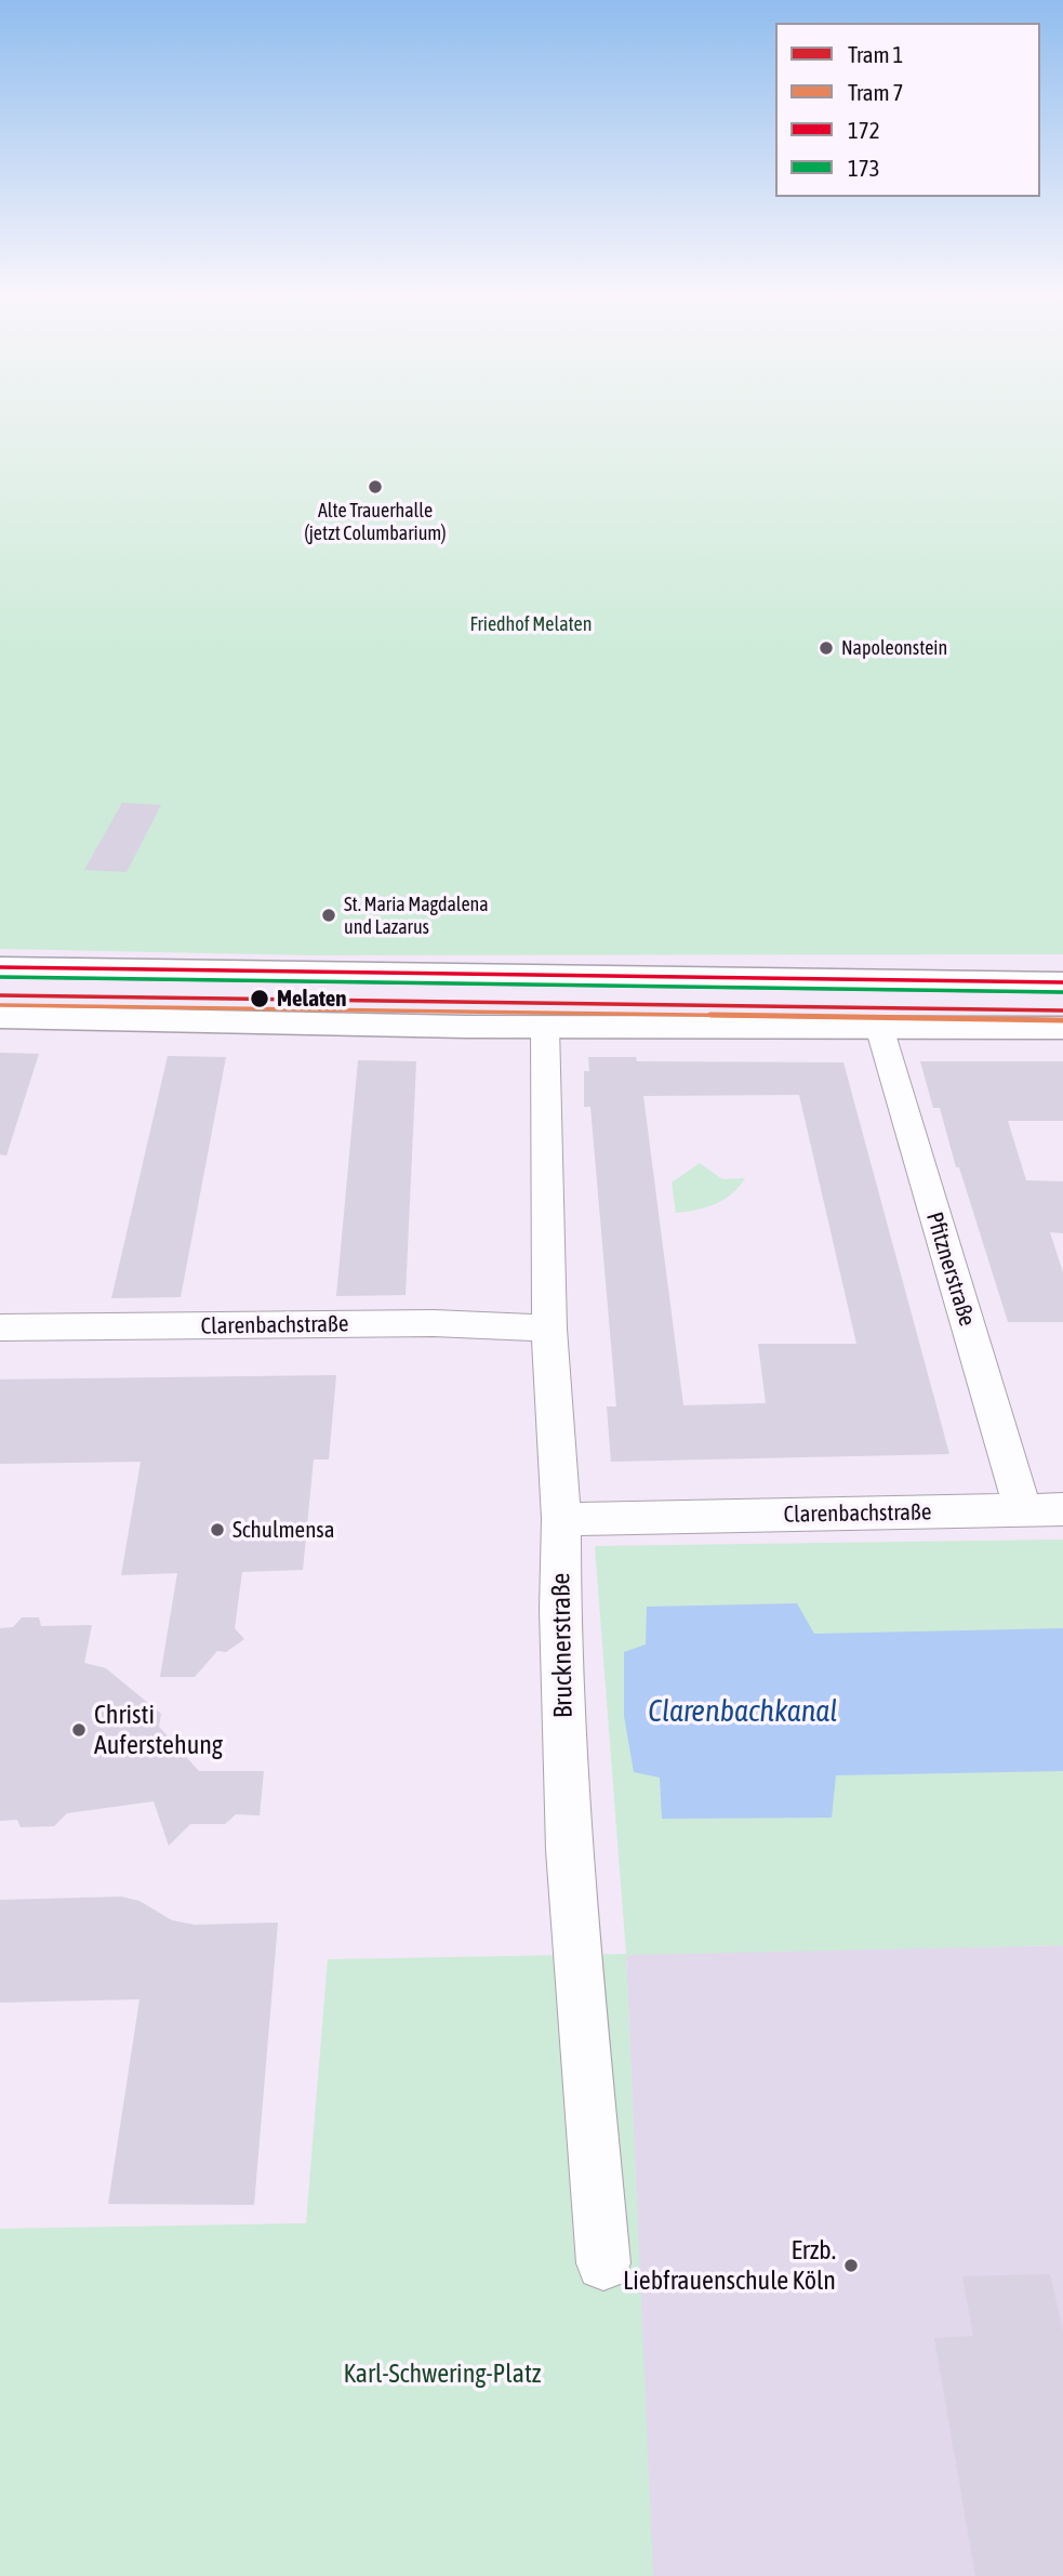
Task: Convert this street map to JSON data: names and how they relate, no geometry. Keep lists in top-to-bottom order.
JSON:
{
  "streets": {
    "street": ["Pfitznerstraße", "Clarenbachstraße", "Brucknerstraße"]
  },
  "crossings": [
    ["Pfitznerstraße", "Clarenbachstraße"],
    ["Clarenbachstraße", "Brucknerstraße"]
  ],
  "water": ["Clarenbachkanal"],
  "parks": ["Friedhof Melaten", "Karl-Schwering-Platz"],
  "places": [
    "Alte Trauerhalle (jetzt Columbarium)",
    "Napoleonstein",
    "St. Maria Magdalena und Lazarus",
    "Melaten",
    "Schulmensa",
    "Christi Auferstehung",
    "Erzb. Liebfrauenschule Köln"
  ],
  "lines": [
    "transit line 172",
    "transit line 173",
    "tram line 1",
    "tram line 7"
  ],
  "legend": [
    "Tram 1",
    "Tram 7",
    "172",
    "173"
  ]
}
